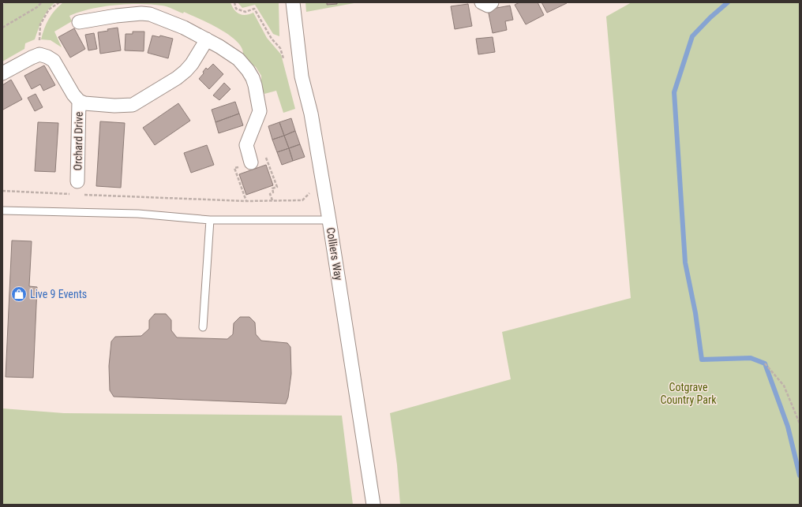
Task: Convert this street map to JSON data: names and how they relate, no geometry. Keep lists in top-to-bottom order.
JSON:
{
  "streets": {
    "street": ["Orchard Drive", "Colliers Way"]
  },
  "parks": ["Cotgrave Country Park"],
  "places": {
    "shop": ["Live 9 Events"]
  }
}
